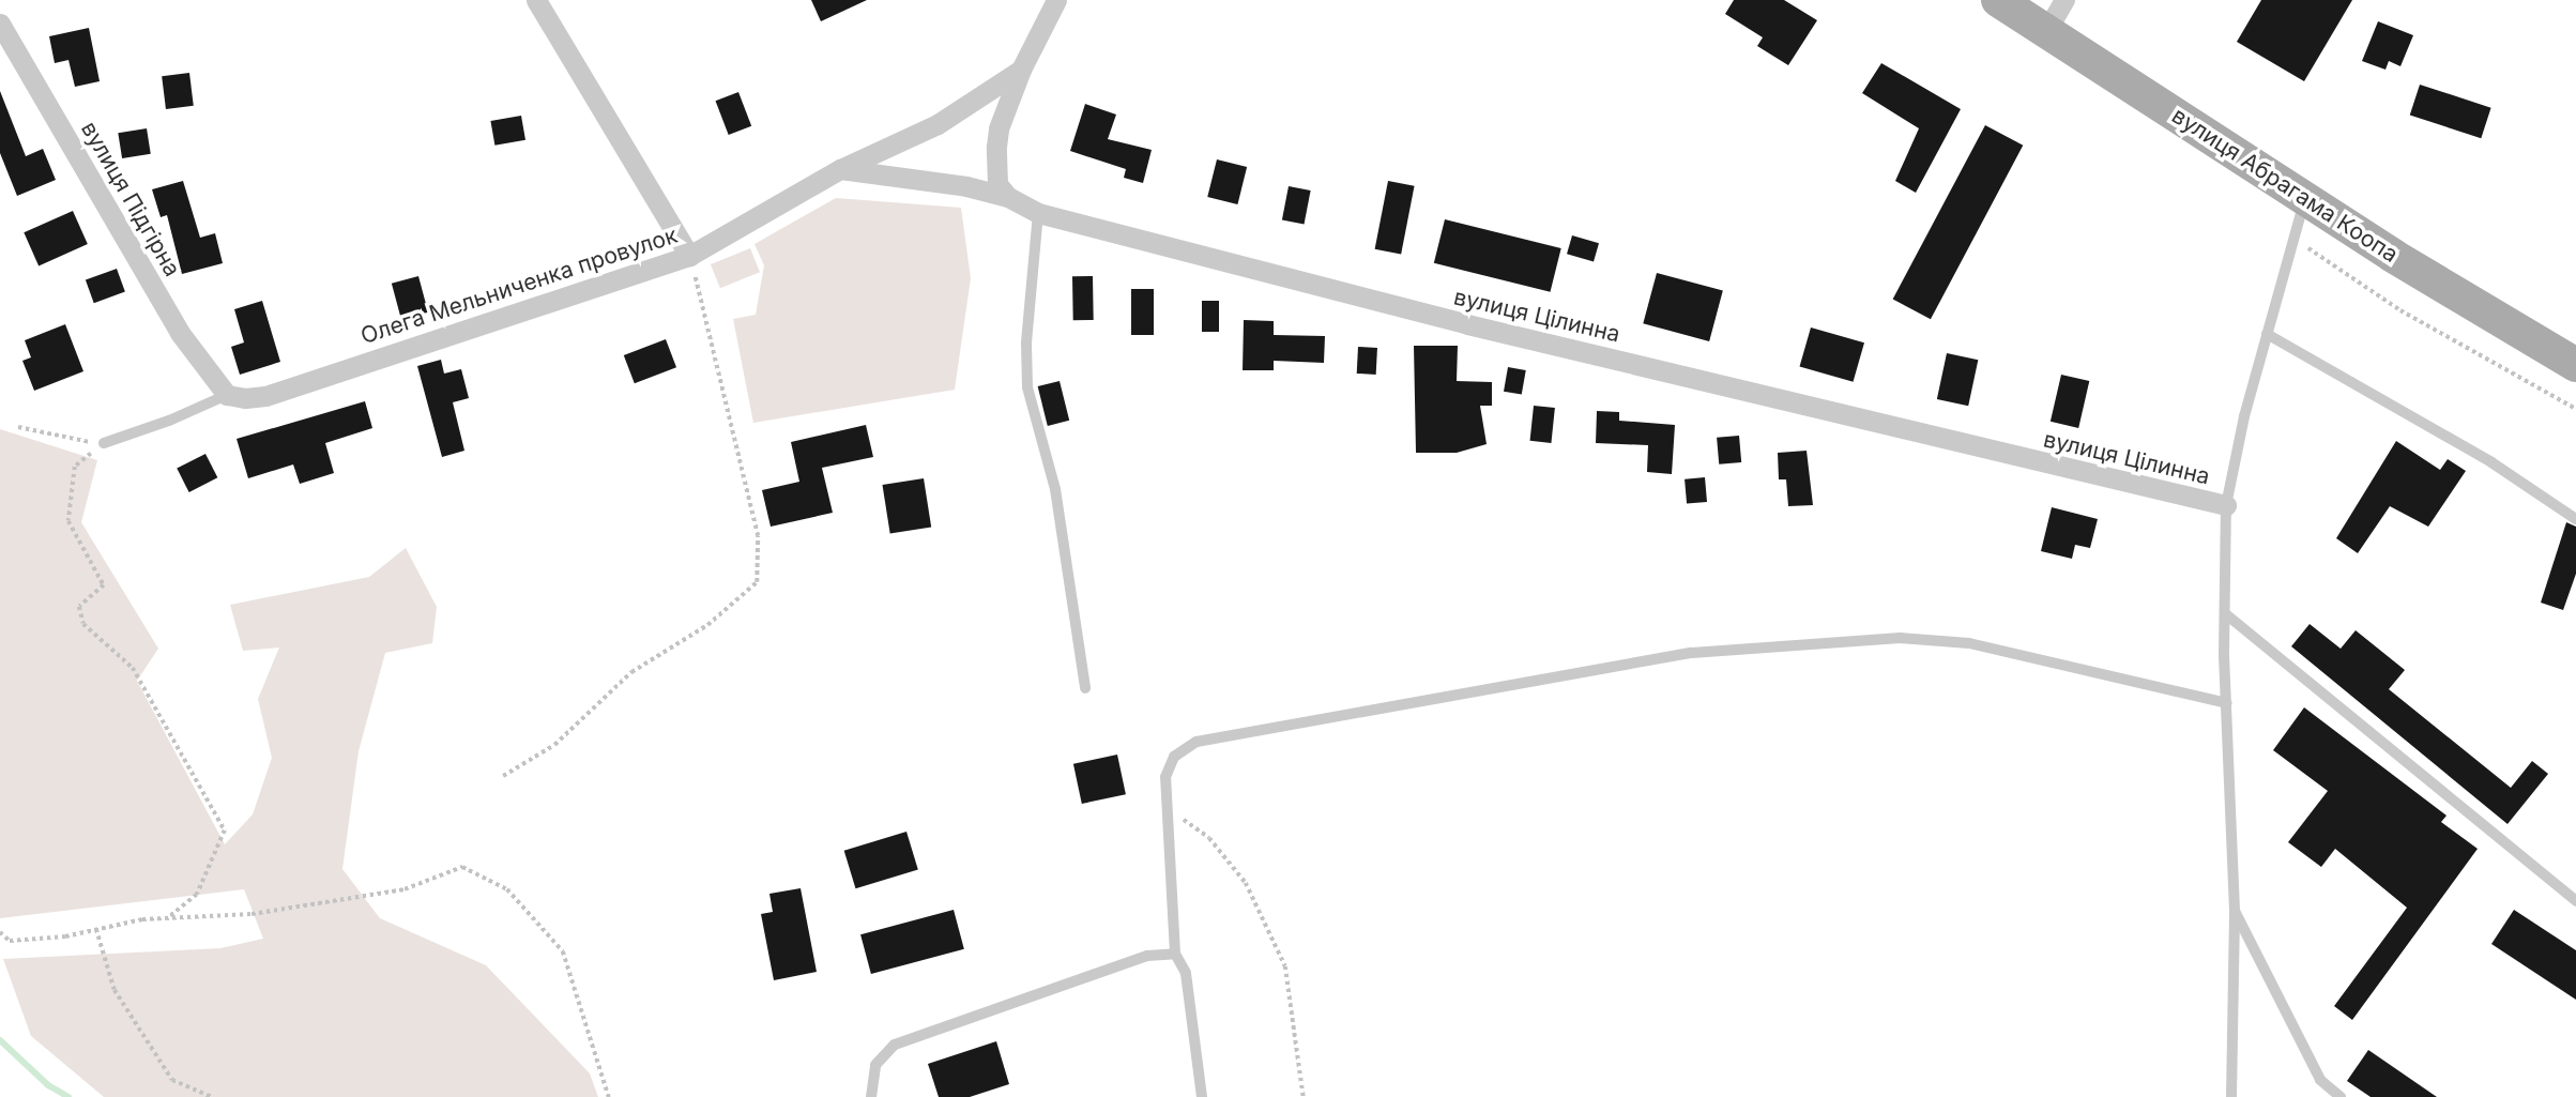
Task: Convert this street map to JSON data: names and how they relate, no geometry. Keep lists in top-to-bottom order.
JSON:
{
  "streets": {
    "main road": ["вулиця Абрагама Коопа"],
    "street": ["вулиця Підгірна", "Олега Мельниченка провулок", "вулиця Цілинна"]
  },
  "crossings": [
    ["вулиця Підгірна", "Олега Мельниченка провулок"],
    ["Олега Мельниченка провулок", "вулиця Цілинна"]
  ]
}
